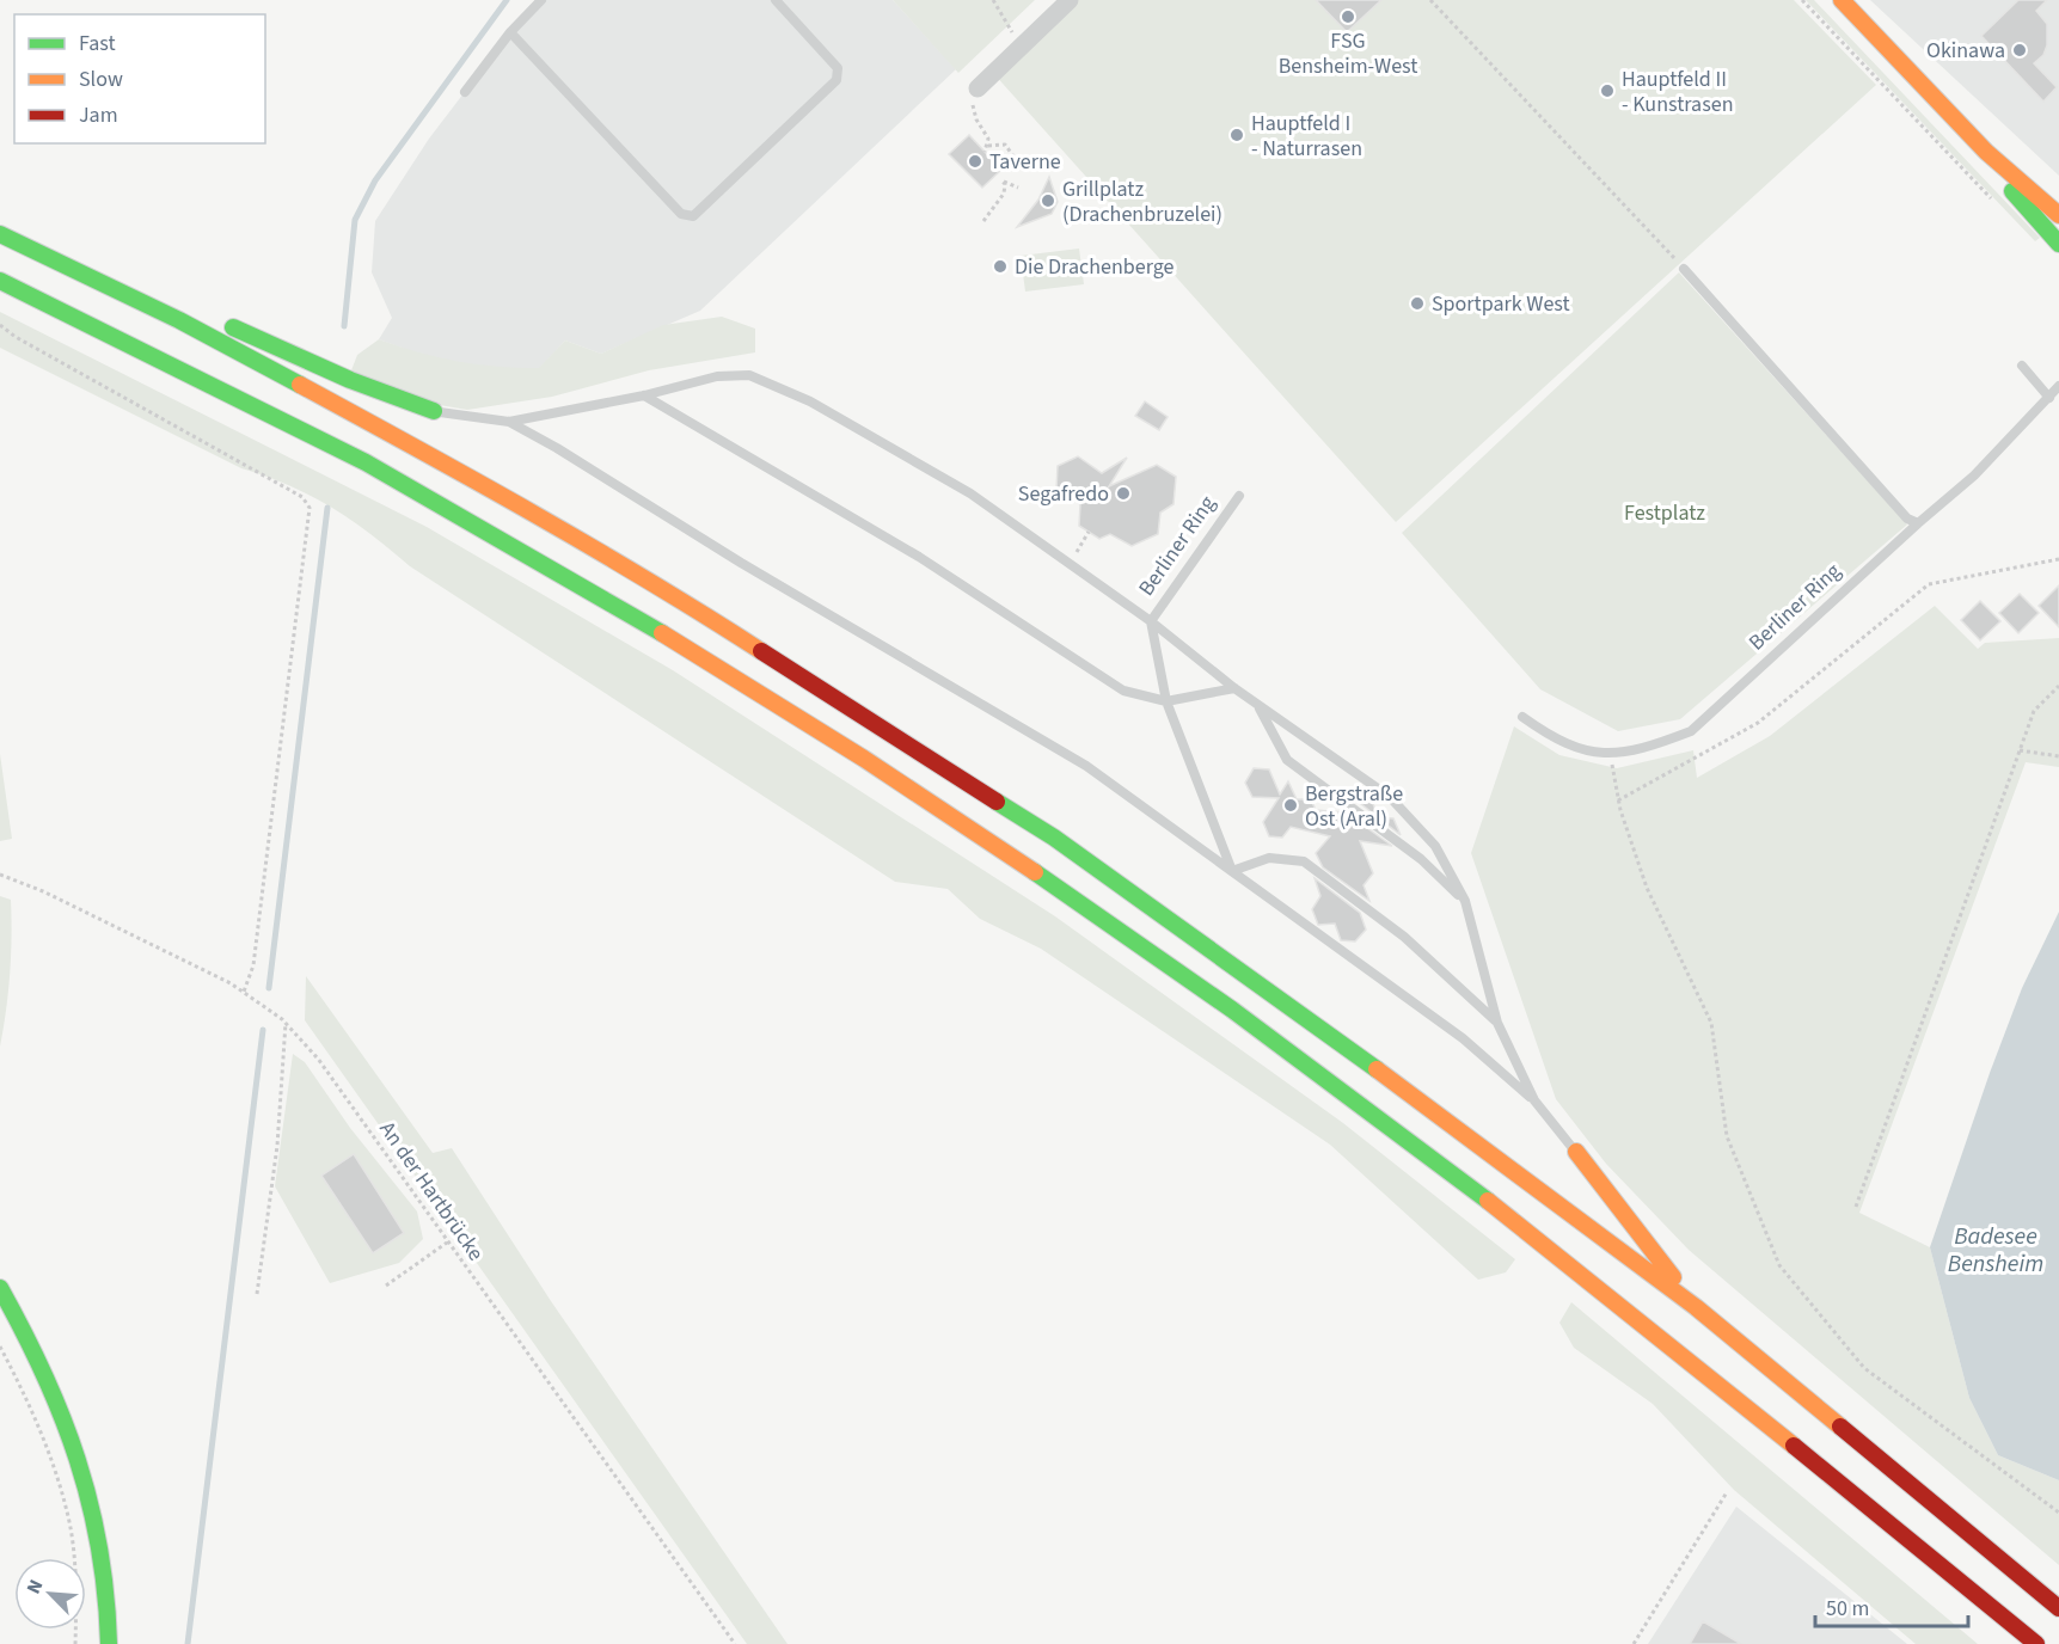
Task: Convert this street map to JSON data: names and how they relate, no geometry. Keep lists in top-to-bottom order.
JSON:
{
  "streets": {
    "lane": ["Berliner Ring"],
    "path": ["An der Hartbrücke"]
  },
  "water": ["Badesee Bensheim"],
  "parks": ["Festplatz"],
  "places": [
    "FSG Bensheim-West",
    "Okinawa",
    "Hauptfeld II - Kunstrasen",
    "Hauptfeld I - Naturrasen",
    "Taverne",
    "Grillplatz (Drachenbruzelei)",
    "Die Drachenberge",
    "Sportpark West",
    "Segafredo",
    "Bergstraße Ost (Aral)"
  ],
  "legend": ["Fast", "Slow", "Jam"],
  "scale_bar": "50 m",
  "north": "top left"
}
